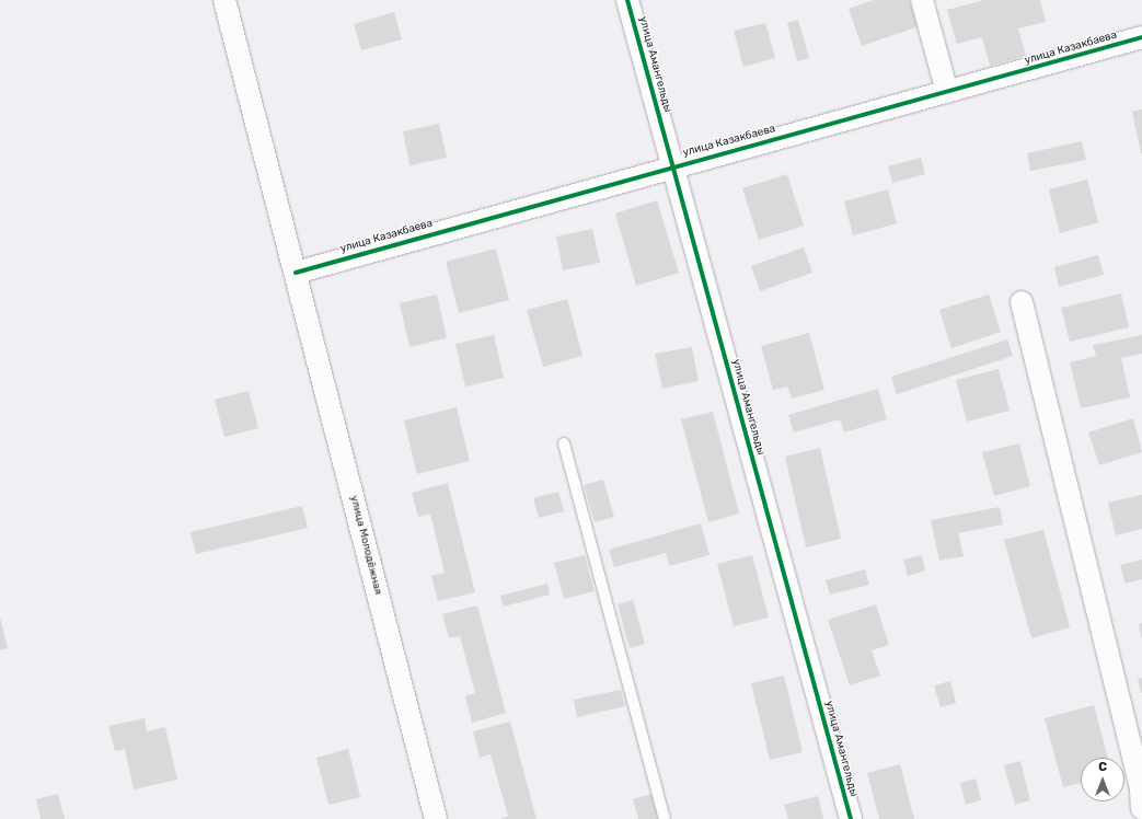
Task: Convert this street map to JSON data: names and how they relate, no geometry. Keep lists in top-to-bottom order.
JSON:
{
  "streets": {
    "street": ["улица Казакбаева", "улица Амангельды", "улица Молодёжная"]
  },
  "crossings": [
    ["улица Казакбаева", "улица Амангельды"],
    ["улица Казакбаева", "улица Молодёжная"]
  ],
  "north": "top"
}
